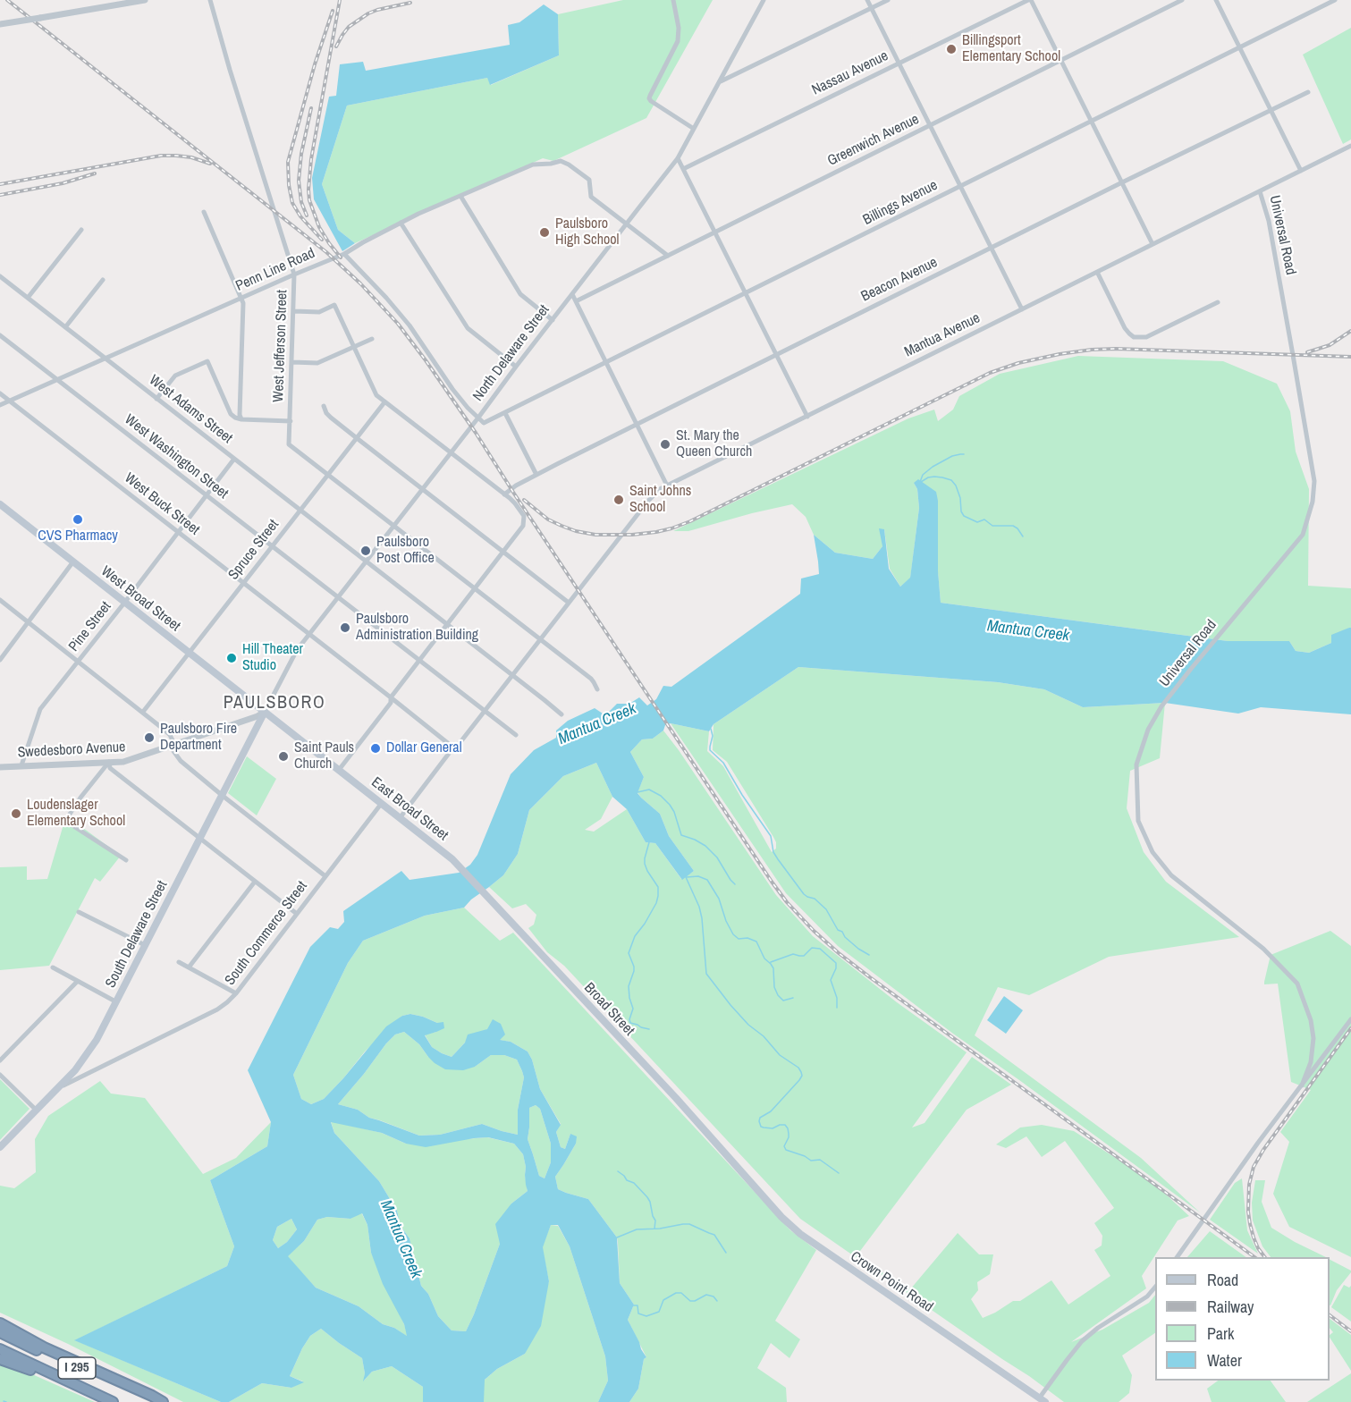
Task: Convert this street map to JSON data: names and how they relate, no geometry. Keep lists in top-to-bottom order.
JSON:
{
  "streets": {
    "highway": ["I 295"],
    "main road": [
      "West Broad Street",
      "East Broad Street",
      "South Delaware Street",
      "Broad Street",
      "Crown Point Road"
    ],
    "street": [
      "Nassau Avenue",
      "Greenwich Avenue",
      "Billings Avenue",
      "Universal Road",
      "Penn Line Road",
      "Beacon Avenue",
      "Mantua Avenue",
      "West Jefferson Street",
      "North Delaware Street",
      "West Adams Street",
      "West Washington Street",
      "West Buck Street",
      "Spruce Street",
      "Pine Street",
      "Swedesboro Avenue",
      "South Commerce Street"
    ]
  },
  "crossings": [
    ["Billings Avenue", "North Delaware Street"],
    ["Universal Road", "Mantua Avenue"],
    ["Penn Line Road", "West Jefferson Street"],
    ["Penn Line Road", "North Delaware Street"],
    ["Penn Line Road", "West Adams Street"],
    ["Penn Line Road", "West Washington Street"],
    ["Penn Line Road", "West Buck Street"],
    ["Mantua Avenue", "West Jefferson Street"],
    ["Mantua Avenue", "West Adams Street"],
    ["Mantua Avenue", "West Washington Street"],
    ["Mantua Avenue", "West Buck Street"],
    ["Mantua Avenue", "East Broad Street"],
    ["West Jefferson Street", "North Delaware Street"],
    ["West Jefferson Street", "Spruce Street"],
    ["North Delaware Street", "West Adams Street"],
    ["North Delaware Street", "West Washington Street"],
    ["North Delaware Street", "West Buck Street"],
    ["North Delaware Street", "West Broad Street"],
    ["North Delaware Street", "Swedesboro Avenue"],
    ["North Delaware Street", "East Broad Street"],
    ["North Delaware Street", "South Delaware Street"],
    ["West Adams Street", "Spruce Street"],
    ["West Adams Street", "Pine Street"],
    ["West Washington Street", "Spruce Street"],
    ["West Washington Street", "Pine Street"],
    ["West Buck Street", "Spruce Street"],
    ["West Buck Street", "Pine Street"],
    ["Spruce Street", "West Broad Street"],
    ["West Broad Street", "Pine Street"],
    ["West Broad Street", "Swedesboro Avenue"],
    ["West Broad Street", "East Broad Street"],
    ["West Broad Street", "South Delaware Street"],
    ["Pine Street", "Swedesboro Avenue"],
    ["Swedesboro Avenue", "East Broad Street"],
    ["Swedesboro Avenue", "South Delaware Street"],
    ["East Broad Street", "South Commerce Street"],
    ["East Broad Street", "South Delaware Street"],
    ["East Broad Street", "Broad Street"],
    ["South Commerce Street", "South Delaware Street"],
    ["Broad Street", "Crown Point Road"]
  ],
  "districts": ["PAULSBORO"],
  "water": ["Mantua Creek"],
  "places": [
    "Billingsport Elementary School",
    "Paulsboro High School",
    "St. Mary the Queen Church",
    "Saint Johns School",
    "CVS Pharmacy",
    "Paulsboro Post Office",
    "Paulsboro Administration Building",
    "Hill Theater Studio",
    "Paulsboro Fire Department",
    "Dollar General",
    "Saint Pauls Church",
    "Loudenslager Elementary School"
  ],
  "legend": [
    "Road",
    "Railway",
    "Park",
    "Water"
  ]
}
